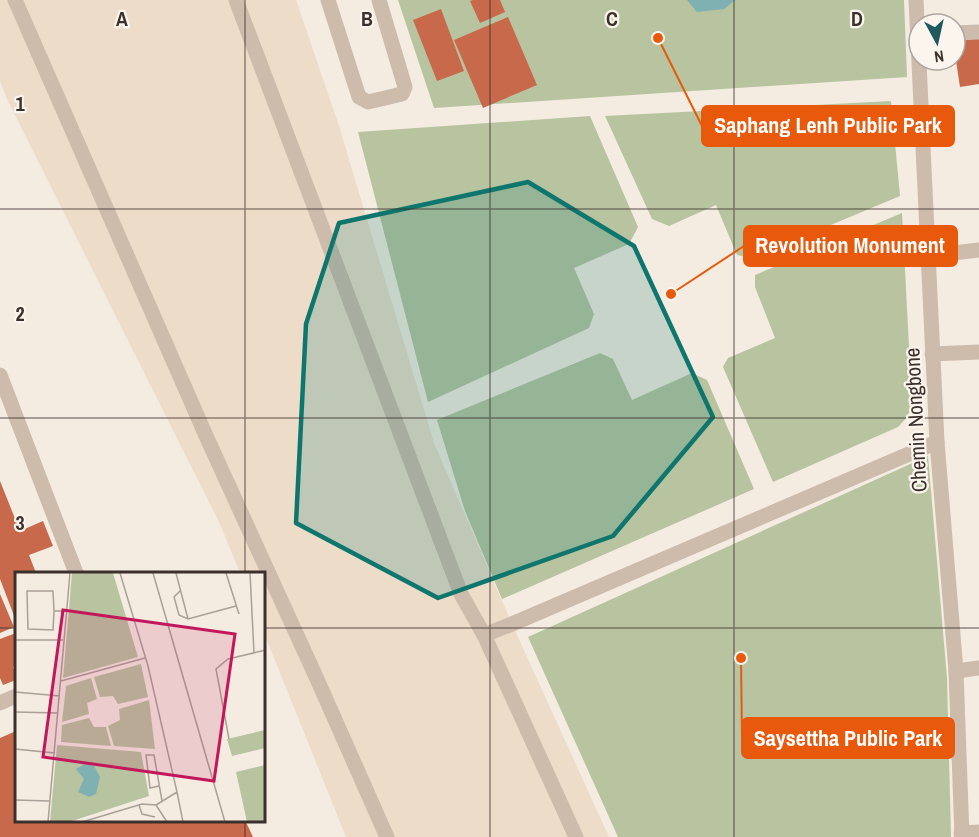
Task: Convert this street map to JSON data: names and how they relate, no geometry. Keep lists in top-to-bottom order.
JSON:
{
  "streets": {
    "street": ["Chemin Nongbone"]
  },
  "places": ["Saphang Lenh Public Park", "Revolution Monument", "Saysettha Public Park"],
  "north": "bottom",
  "grid": {
    "columns": [
      "A",
      "B",
      "C",
      "D"
    ],
    "rows": ["1", "2", "3"]
  }
}
